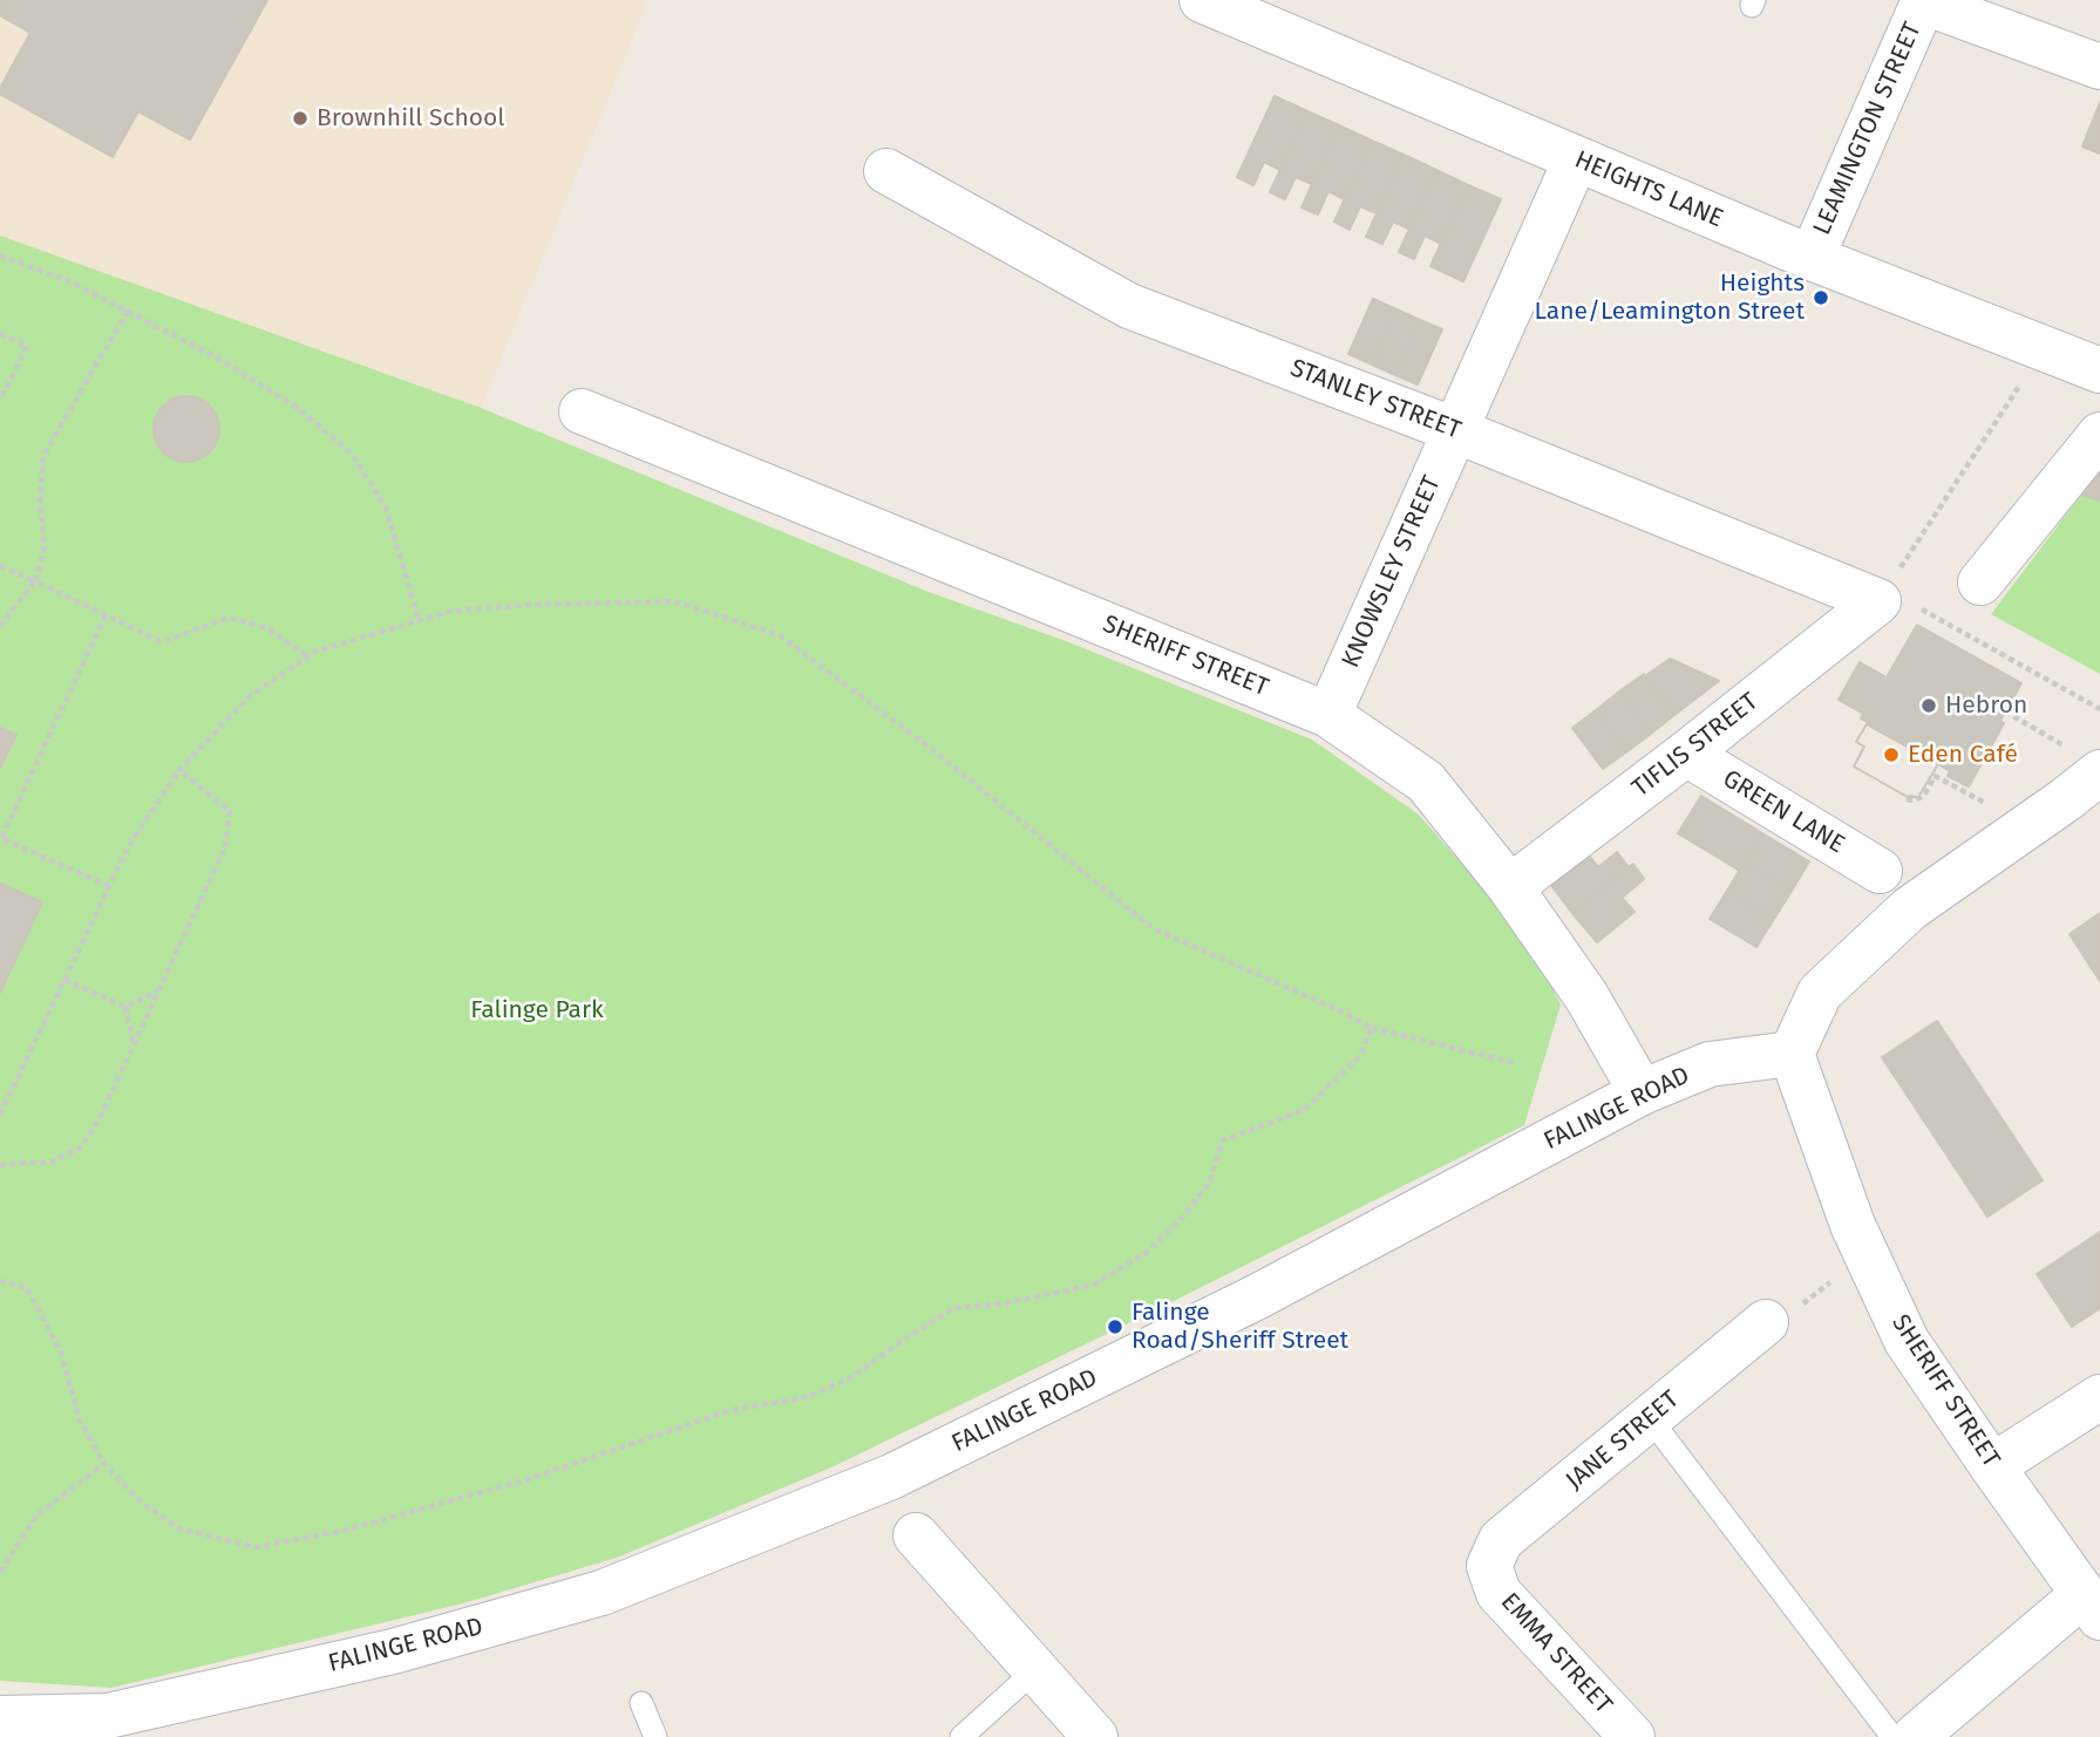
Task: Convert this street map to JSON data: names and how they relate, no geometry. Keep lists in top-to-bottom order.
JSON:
{
  "streets": {
    "street": [
      "LEAMINGTON STREET",
      "HEIGHTS LANE",
      "STANLEY STREET",
      "KNOWSLEY STREET",
      "SHERIFF STREET",
      "TIFLIS STREET",
      "GREEN LANE",
      "FALINGE ROAD",
      "JANE STREET",
      "EMMA STREET"
    ]
  },
  "crossings": [
    ["LEAMINGTON STREET", "HEIGHTS LANE"],
    ["HEIGHTS LANE", "KNOWSLEY STREET"],
    ["STANLEY STREET", "KNOWSLEY STREET"],
    ["STANLEY STREET", "TIFLIS STREET"],
    ["KNOWSLEY STREET", "SHERIFF STREET"],
    ["SHERIFF STREET", "TIFLIS STREET"],
    ["SHERIFF STREET", "FALINGE ROAD"],
    ["TIFLIS STREET", "GREEN LANE"],
    ["JANE STREET", "EMMA STREET"]
  ],
  "parks": ["Falinge Park"],
  "places": [
    "Brownhill School",
    "Heights Lane/Leamington Street",
    "Hebron",
    "Eden Café",
    "Falinge Road/Sheriff Street"
  ]
}
